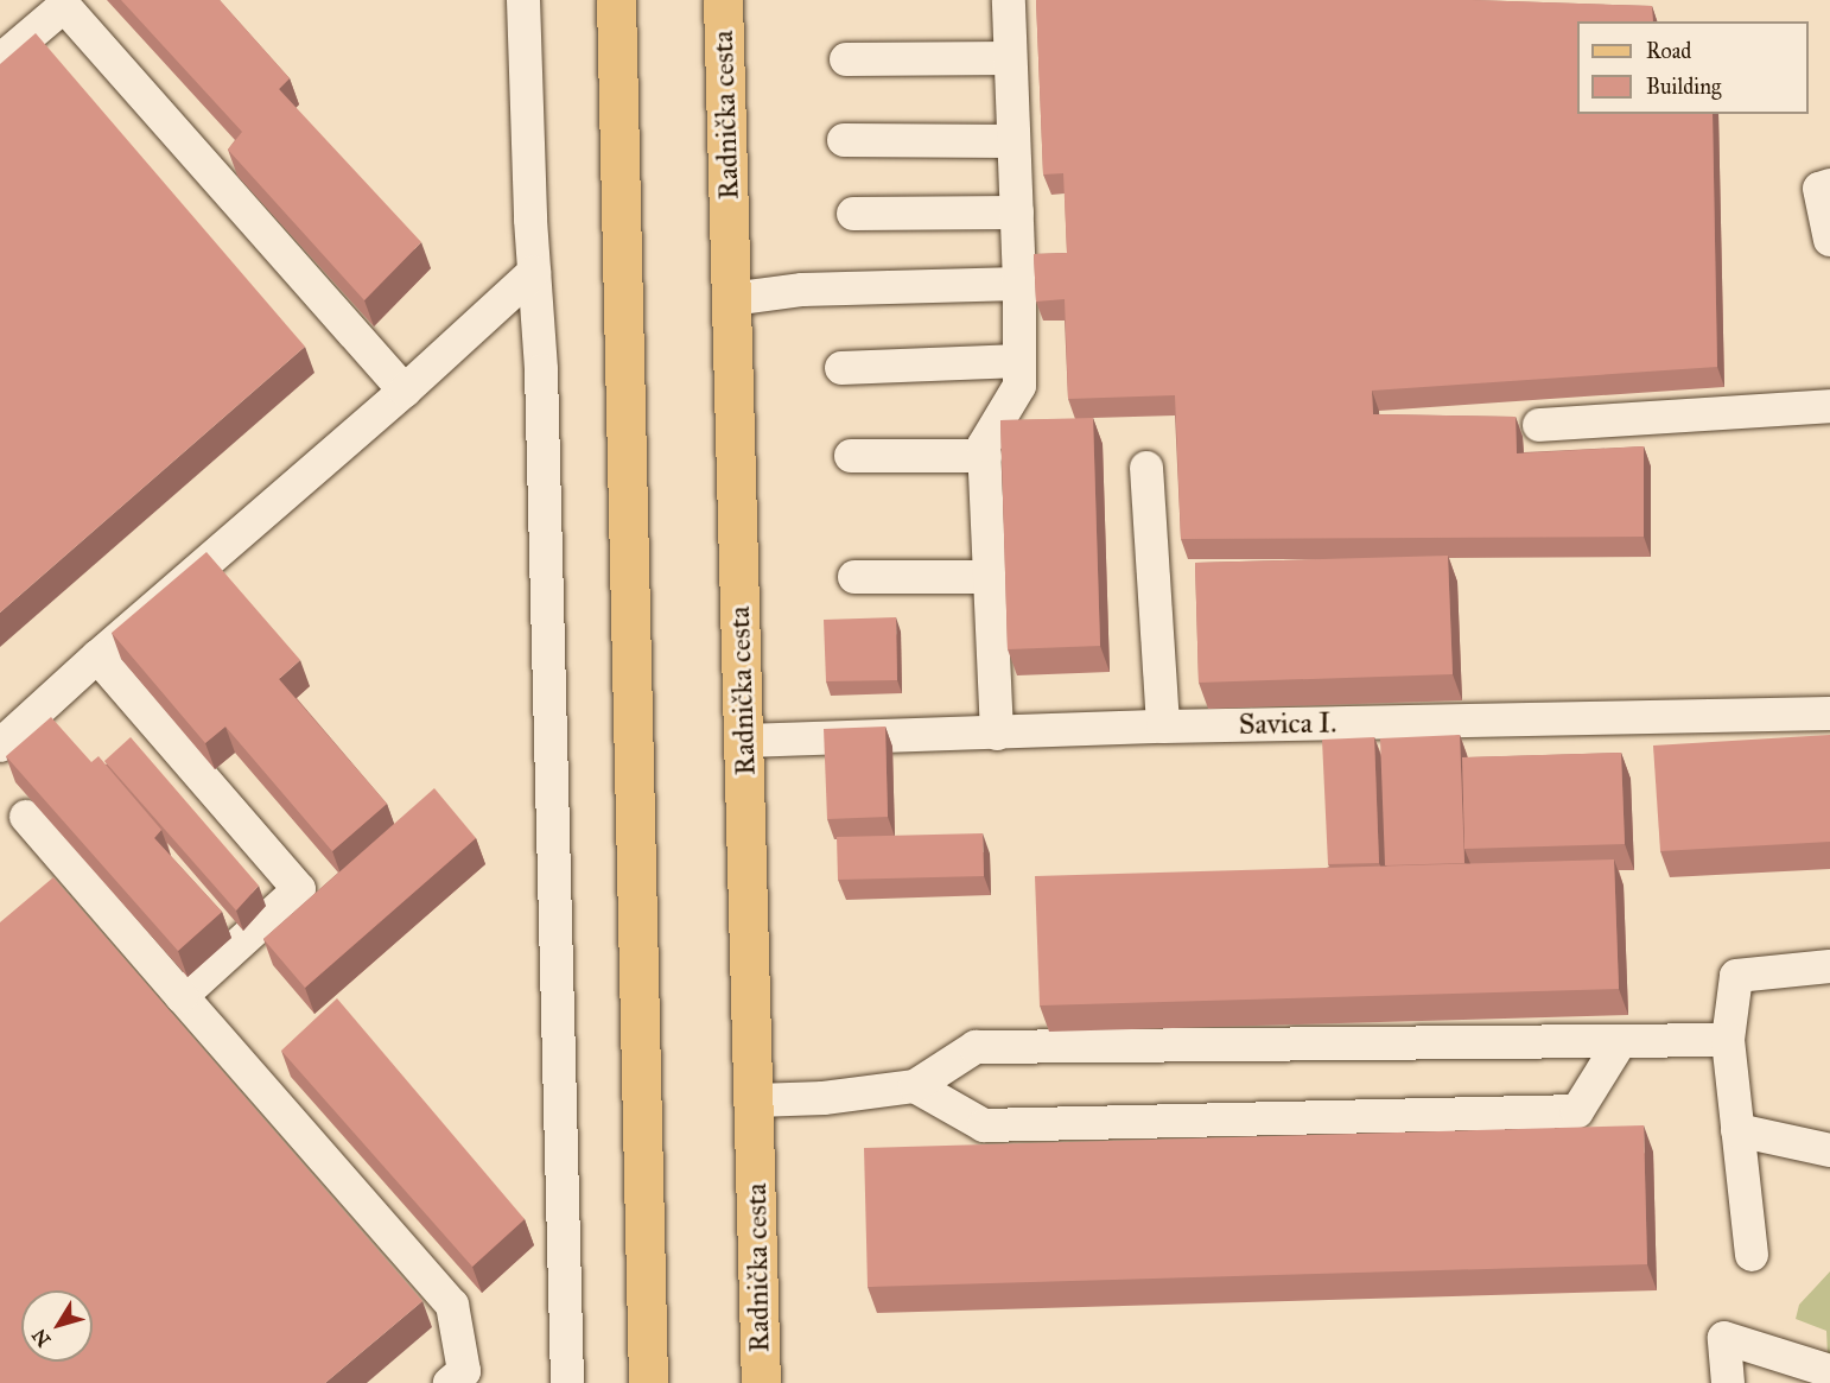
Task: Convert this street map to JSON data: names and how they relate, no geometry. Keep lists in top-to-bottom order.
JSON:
{
  "streets": {
    "main road": ["Radnička cesta"],
    "street": ["Savica I."]
  },
  "crossings": [
    ["Radnička cesta", "Savica I."]
  ],
  "legend": ["Road", "Building"],
  "north": "bottom left"
}
